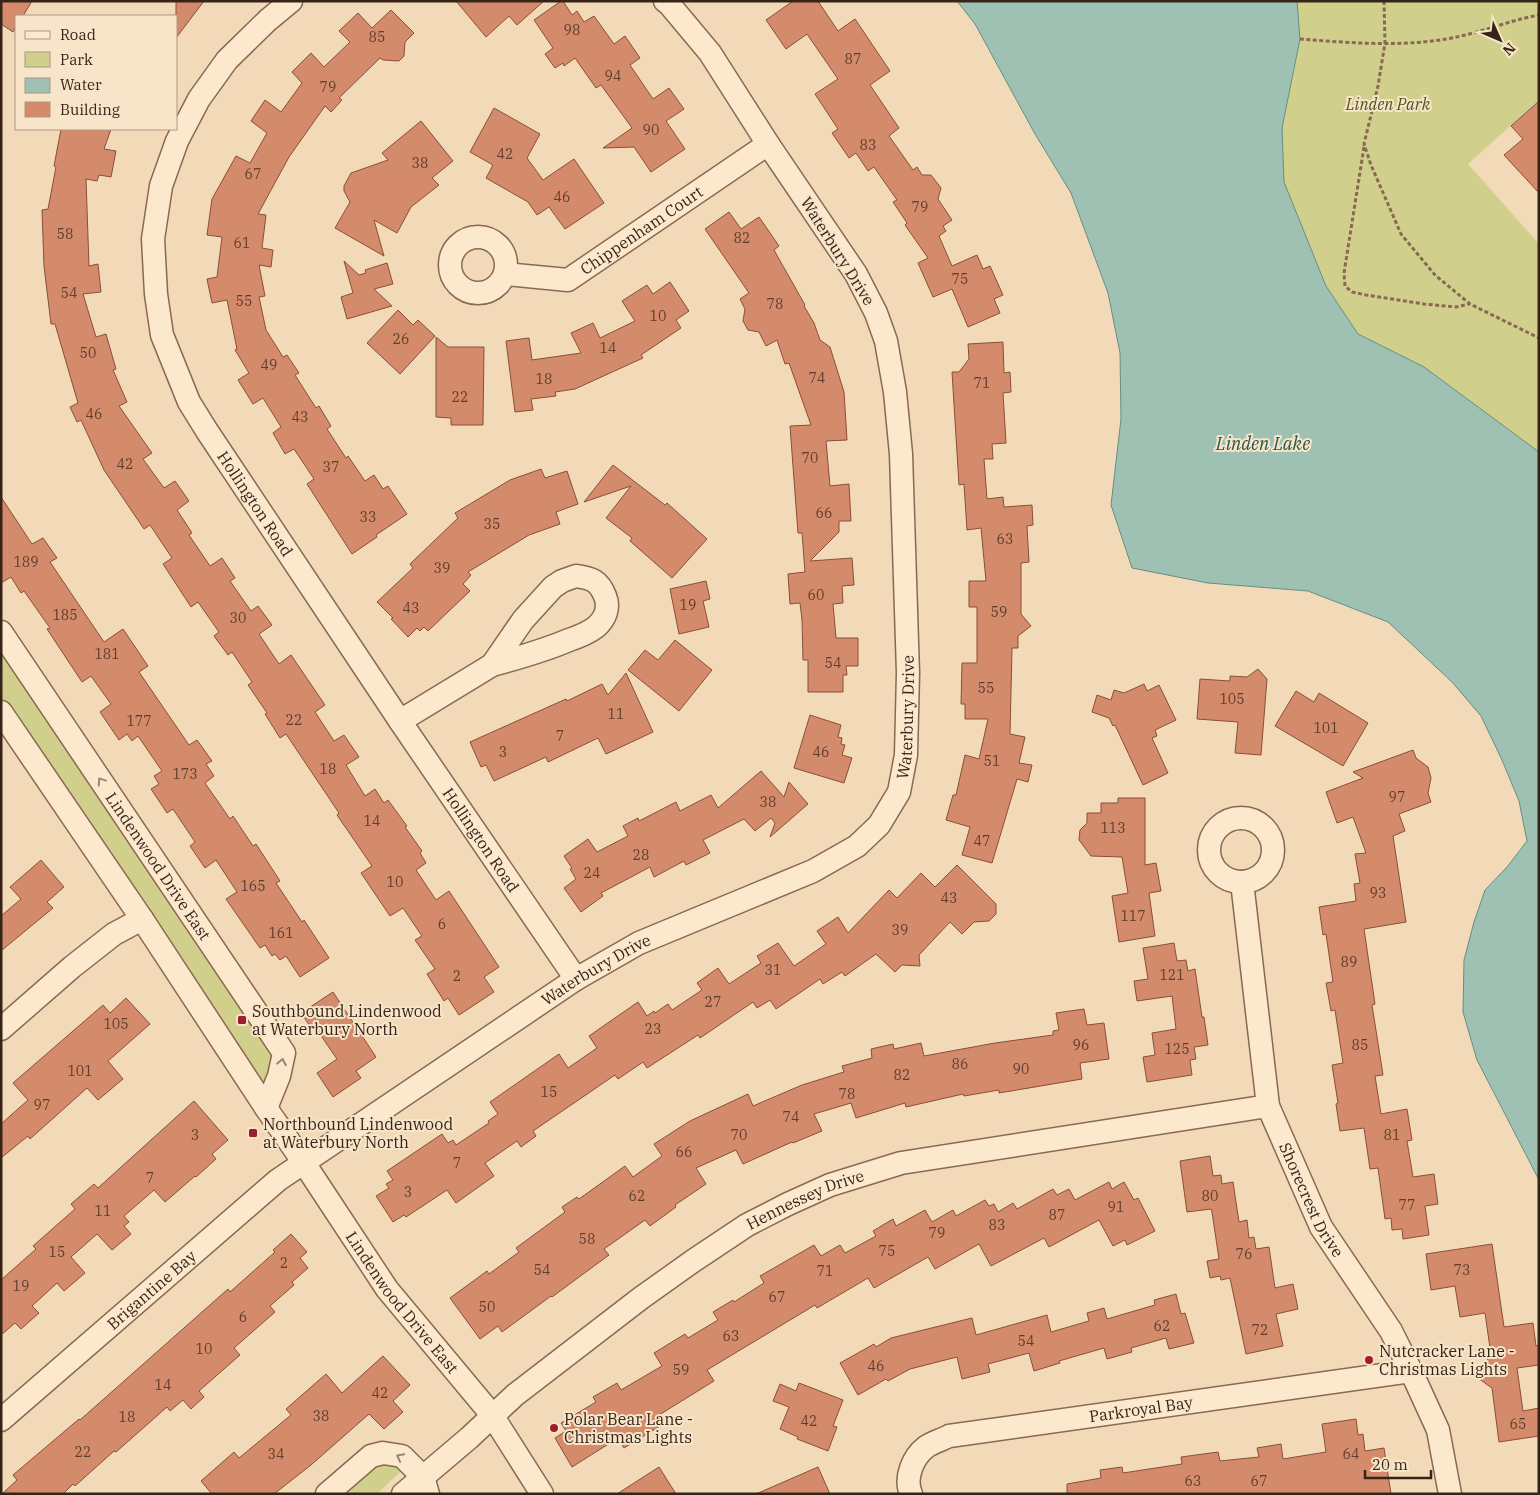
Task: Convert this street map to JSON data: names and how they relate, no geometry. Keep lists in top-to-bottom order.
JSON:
{
  "streets": {
    "street": [
      "Chippenham Court",
      "Waterbury Drive",
      "Hollington Road",
      "Lindenwood Drive East",
      "Shorecrest Drive",
      "Hennessey Drive",
      "Brigantine Bay",
      "Parkroyal Bay"
    ]
  },
  "crossings": [
    ["Chippenham Court", "Waterbury Drive"],
    ["Waterbury Drive", "Hollington Road"],
    ["Waterbury Drive", "Lindenwood Drive East"],
    ["Waterbury Drive", "Brigantine Bay"],
    ["Lindenwood Drive East", "Hennessey Drive"],
    ["Lindenwood Drive East", "Brigantine Bay"],
    ["Shorecrest Drive", "Hennessey Drive"],
    ["Shorecrest Drive", "Parkroyal Bay"]
  ],
  "water": ["Linden Lake"],
  "parks": ["Linden Park"],
  "places": {
    "transit": ["Southbound Lindenwood at Waterbury North", "Northbound Lindenwood at Waterbury North"],
    "other": ["Nutcracker Lane - Christmas Lights", "Polar Bear Lane - Christmas Lights"]
  },
  "house_numbers": [
    "98",
    "85",
    "87",
    "94",
    "79",
    "90",
    "83",
    "42",
    "38",
    "67",
    "46",
    "79",
    "58",
    "82",
    "61",
    "75",
    "54",
    "55",
    "78",
    "10",
    "26",
    "14",
    "50",
    "49",
    "74",
    "18",
    "71",
    "22",
    "46",
    "43",
    "70",
    "42",
    "37",
    "66",
    "33",
    "35",
    "63",
    "189",
    "39",
    "60",
    "19",
    "43",
    "59",
    "185",
    "30",
    "181",
    "54",
    "55",
    "105",
    "11",
    "22",
    "177",
    "101",
    "7",
    "3",
    "46",
    "51",
    "18",
    "173",
    "97",
    "38",
    "14",
    "113",
    "47",
    "28",
    "24",
    "10",
    "165",
    "93",
    "43",
    "117",
    "6",
    "39",
    "161",
    "89",
    "31",
    "121",
    "2",
    "27",
    "105",
    "23",
    "96",
    "85",
    "125",
    "86",
    "90",
    "101",
    "82",
    "15",
    "78",
    "97",
    "74",
    "3",
    "70",
    "81",
    "66",
    "7",
    "7",
    "3",
    "62",
    "80",
    "77",
    "91",
    "11",
    "87",
    "83",
    "79",
    "58",
    "75",
    "15",
    "76",
    "2",
    "54",
    "73",
    "71",
    "19",
    "67",
    "50",
    "6",
    "62",
    "72",
    "63",
    "54",
    "10",
    "46",
    "59",
    "14",
    "42",
    "38",
    "18",
    "42",
    "65",
    "22",
    "34",
    "64",
    "63",
    "67"
  ],
  "legend": [
    "Road",
    "Park",
    "Water",
    "Building"
  ],
  "scale_bar": "20 m",
  "north": "bottom right"
}
